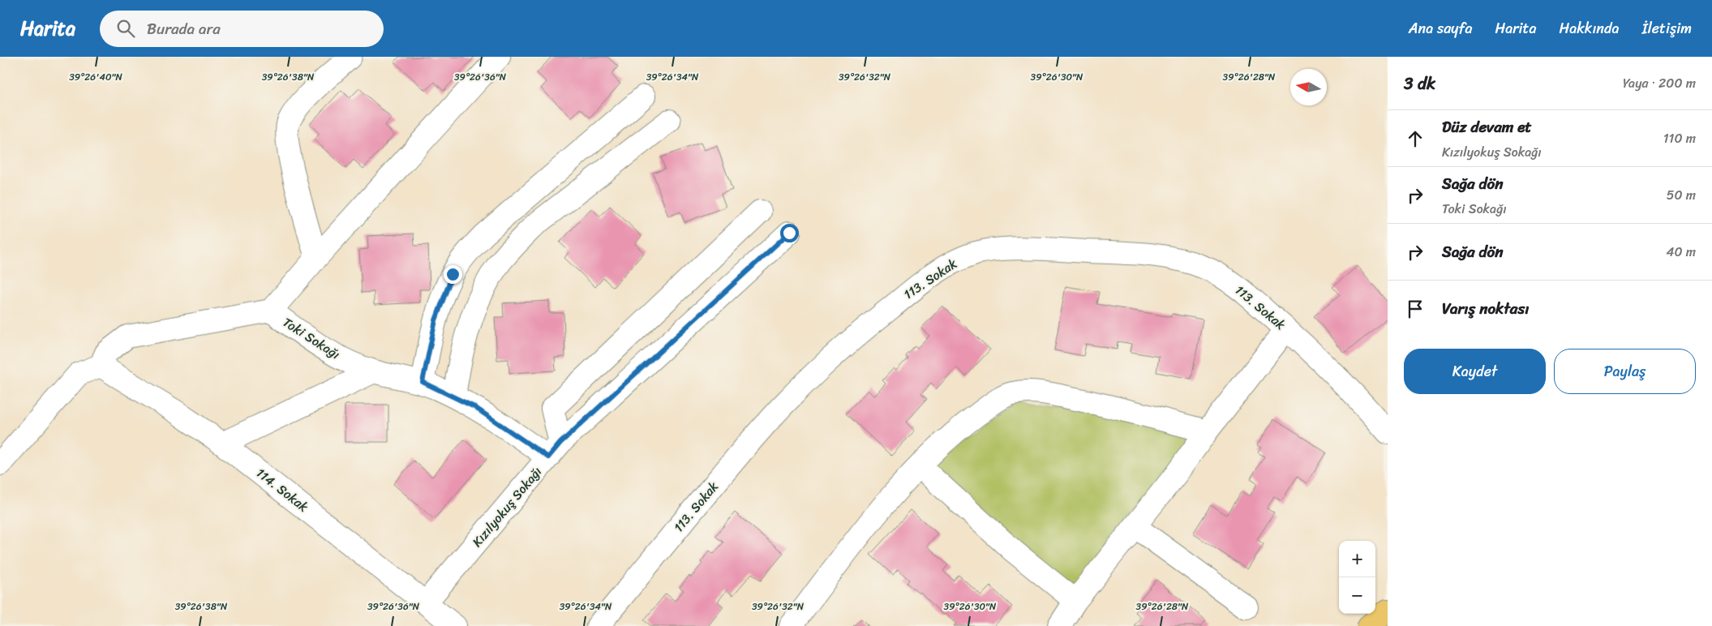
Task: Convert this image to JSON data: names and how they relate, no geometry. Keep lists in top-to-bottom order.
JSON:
{
  "streets": {
    "street": [
      "113. Sokak",
      "Toki Sokağı",
      "114. Sokak",
      "Kızılyokuş Sokağı"
    ]
  },
  "crossings": [
    ["Toki Sokağı", "Kızılyokuş Sokağı"],
    ["114. Sokak", "Kızılyokuş Sokağı"]
  ],
  "north": "left",
  "page": {
    "header": "Harita",
    "search": "Burada ara",
    "nav": [
      "Ana sayfa",
      "Harita",
      "Hakkında",
      "İletişim"
    ],
    "heading": ["3 dk", "Yaya · 200 m"],
    "list": [
      ["Düz devam et", "Kızılyokuş Sokağı", "110 m"],
      ["Sağa dön", "Toki Sokağı", "50 m"],
      ["Sağa dön", "40 m"],
      "Varış noktası"
    ],
    "buttons": ["Kaydet", "Paylaş"],
    "map_buttons": ["+", "−"]
  },
  "coordinates": [
    "39°26'40\"N",
    "39°26'38\"N",
    "39°26'36\"N",
    "39°26'34\"N",
    "39°26'32\"N",
    "39°26'30\"N",
    "39°26'28\"N"
  ]
}
